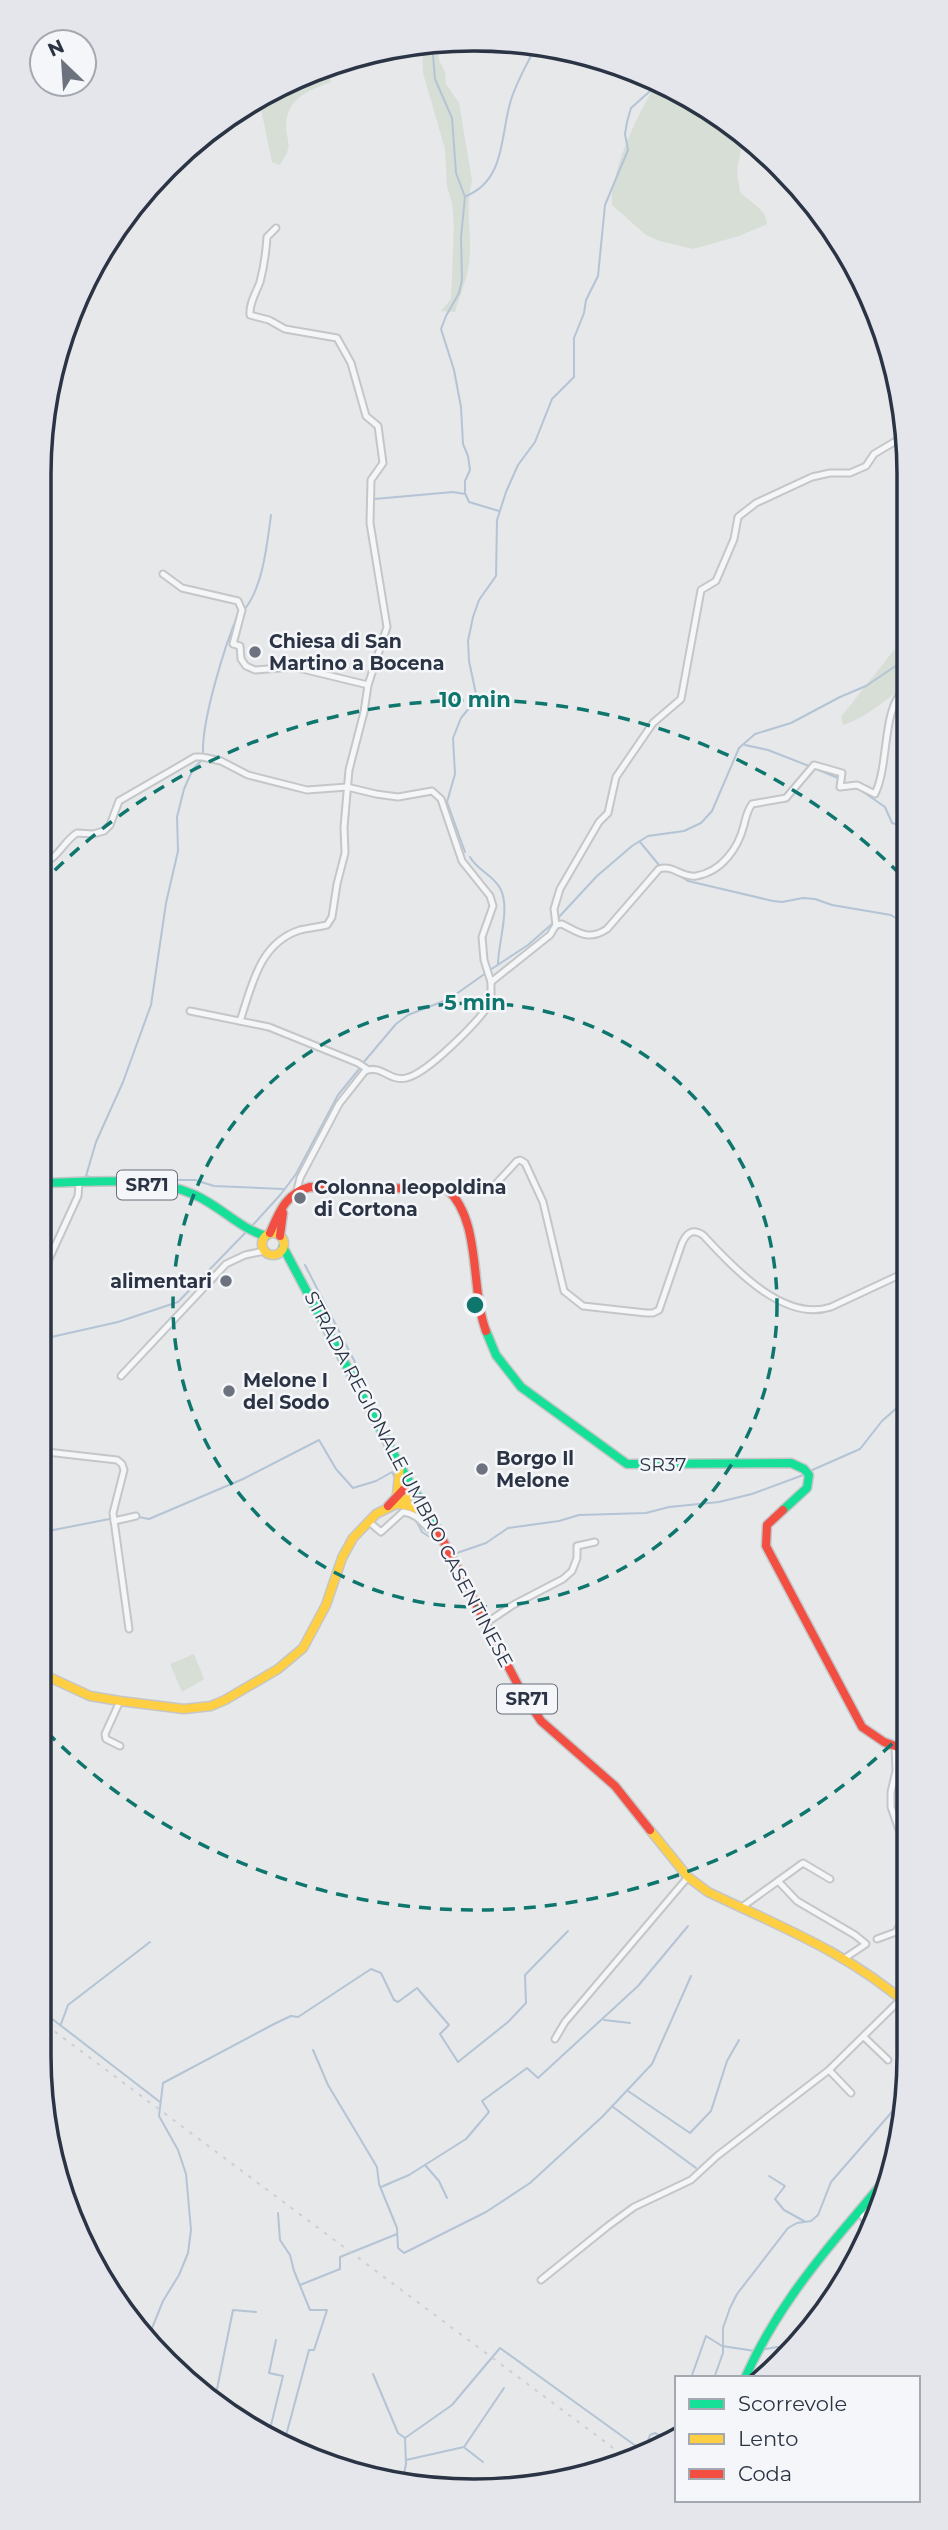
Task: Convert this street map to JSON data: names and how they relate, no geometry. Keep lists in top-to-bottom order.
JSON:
{
  "streets": {
    "main road": ["SR71", "SR37", "STRADA REGIONALE UMBRO CASENTINESE"]
  },
  "crossings": [
    ["SR71", "STRADA REGIONALE UMBRO CASENTINESE"]
  ],
  "places": [
    "Chiesa di San Martino a Bocena",
    "Colonna leopoldina di Cortona",
    "alimentari",
    "Melone I del Sodo",
    "Borgo Il Melone"
  ],
  "legend": ["Scorrevole", "Lento", "Coda"],
  "north": "top left",
  "rings": ["10 min", "5 min"]
}
